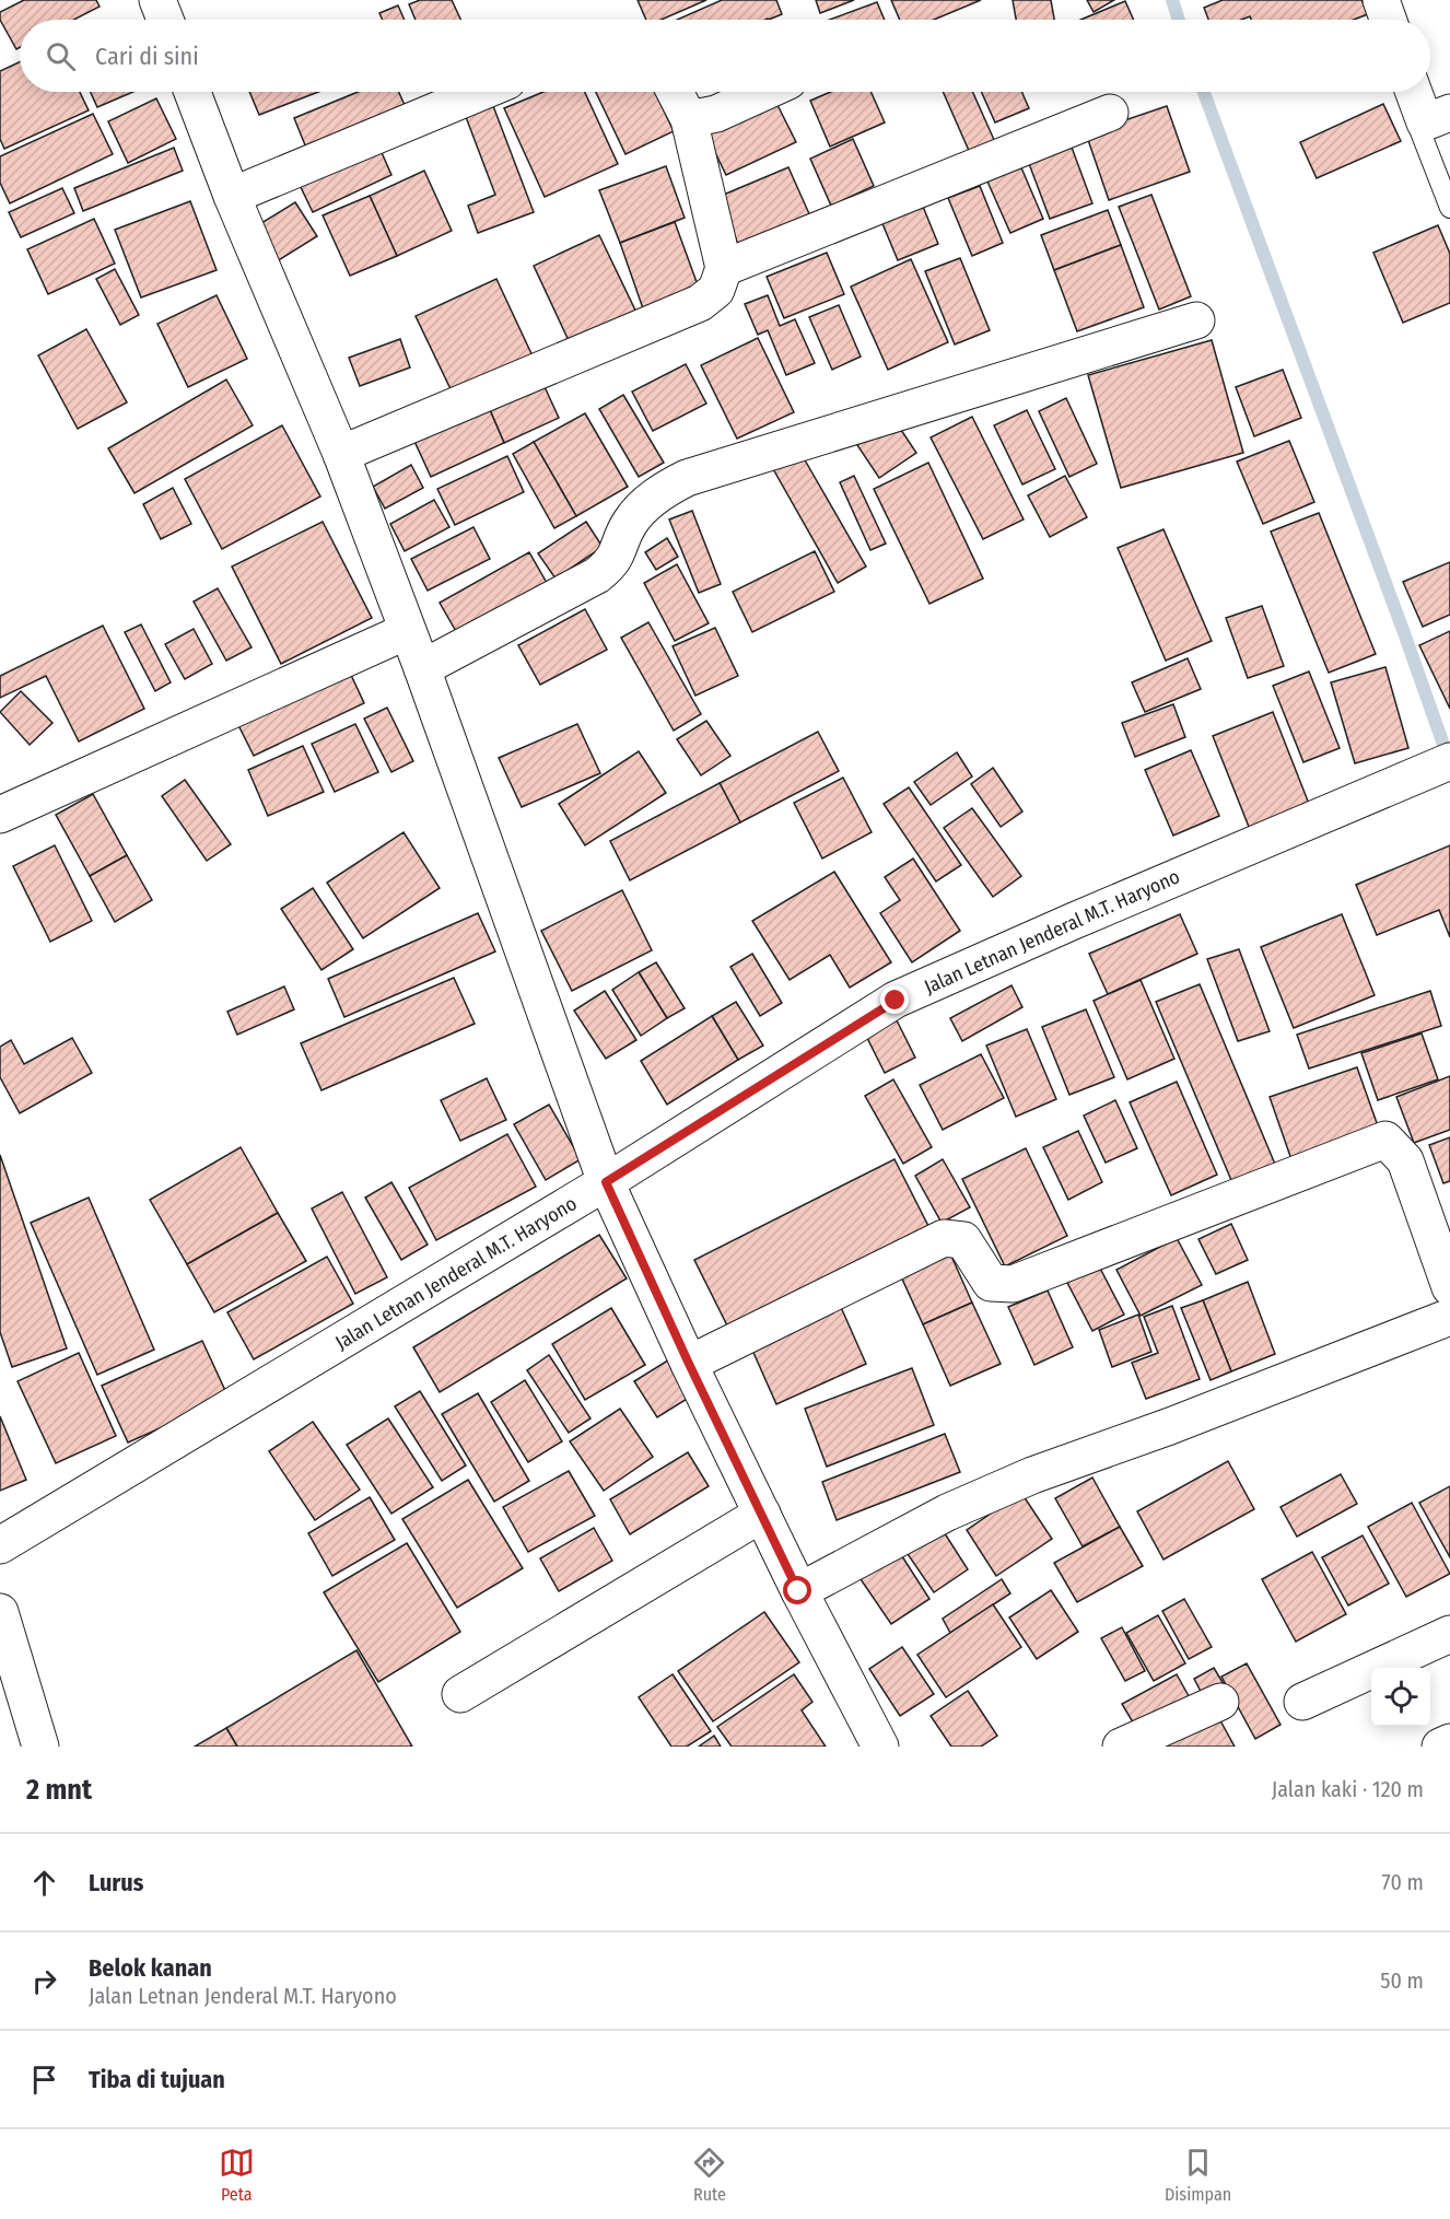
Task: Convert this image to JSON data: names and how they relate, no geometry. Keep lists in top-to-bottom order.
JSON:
{
  "streets": {
    "street": ["Jalan Letnan Jenderal M.T. Haryono"]
  },
  "page": {
    "search": "Cari di sini",
    "heading": ["2 mnt", "Jalan kaki · 120 m"],
    "list": [
      ["Lurus", "70 m"],
      ["Belok kanan", "Jalan Letnan Jenderal M.T. Haryono", "50 m"],
      "Tiba di tujuan"
    ],
    "nav": ["Peta", "Rute", "Disimpan"]
  }
}
